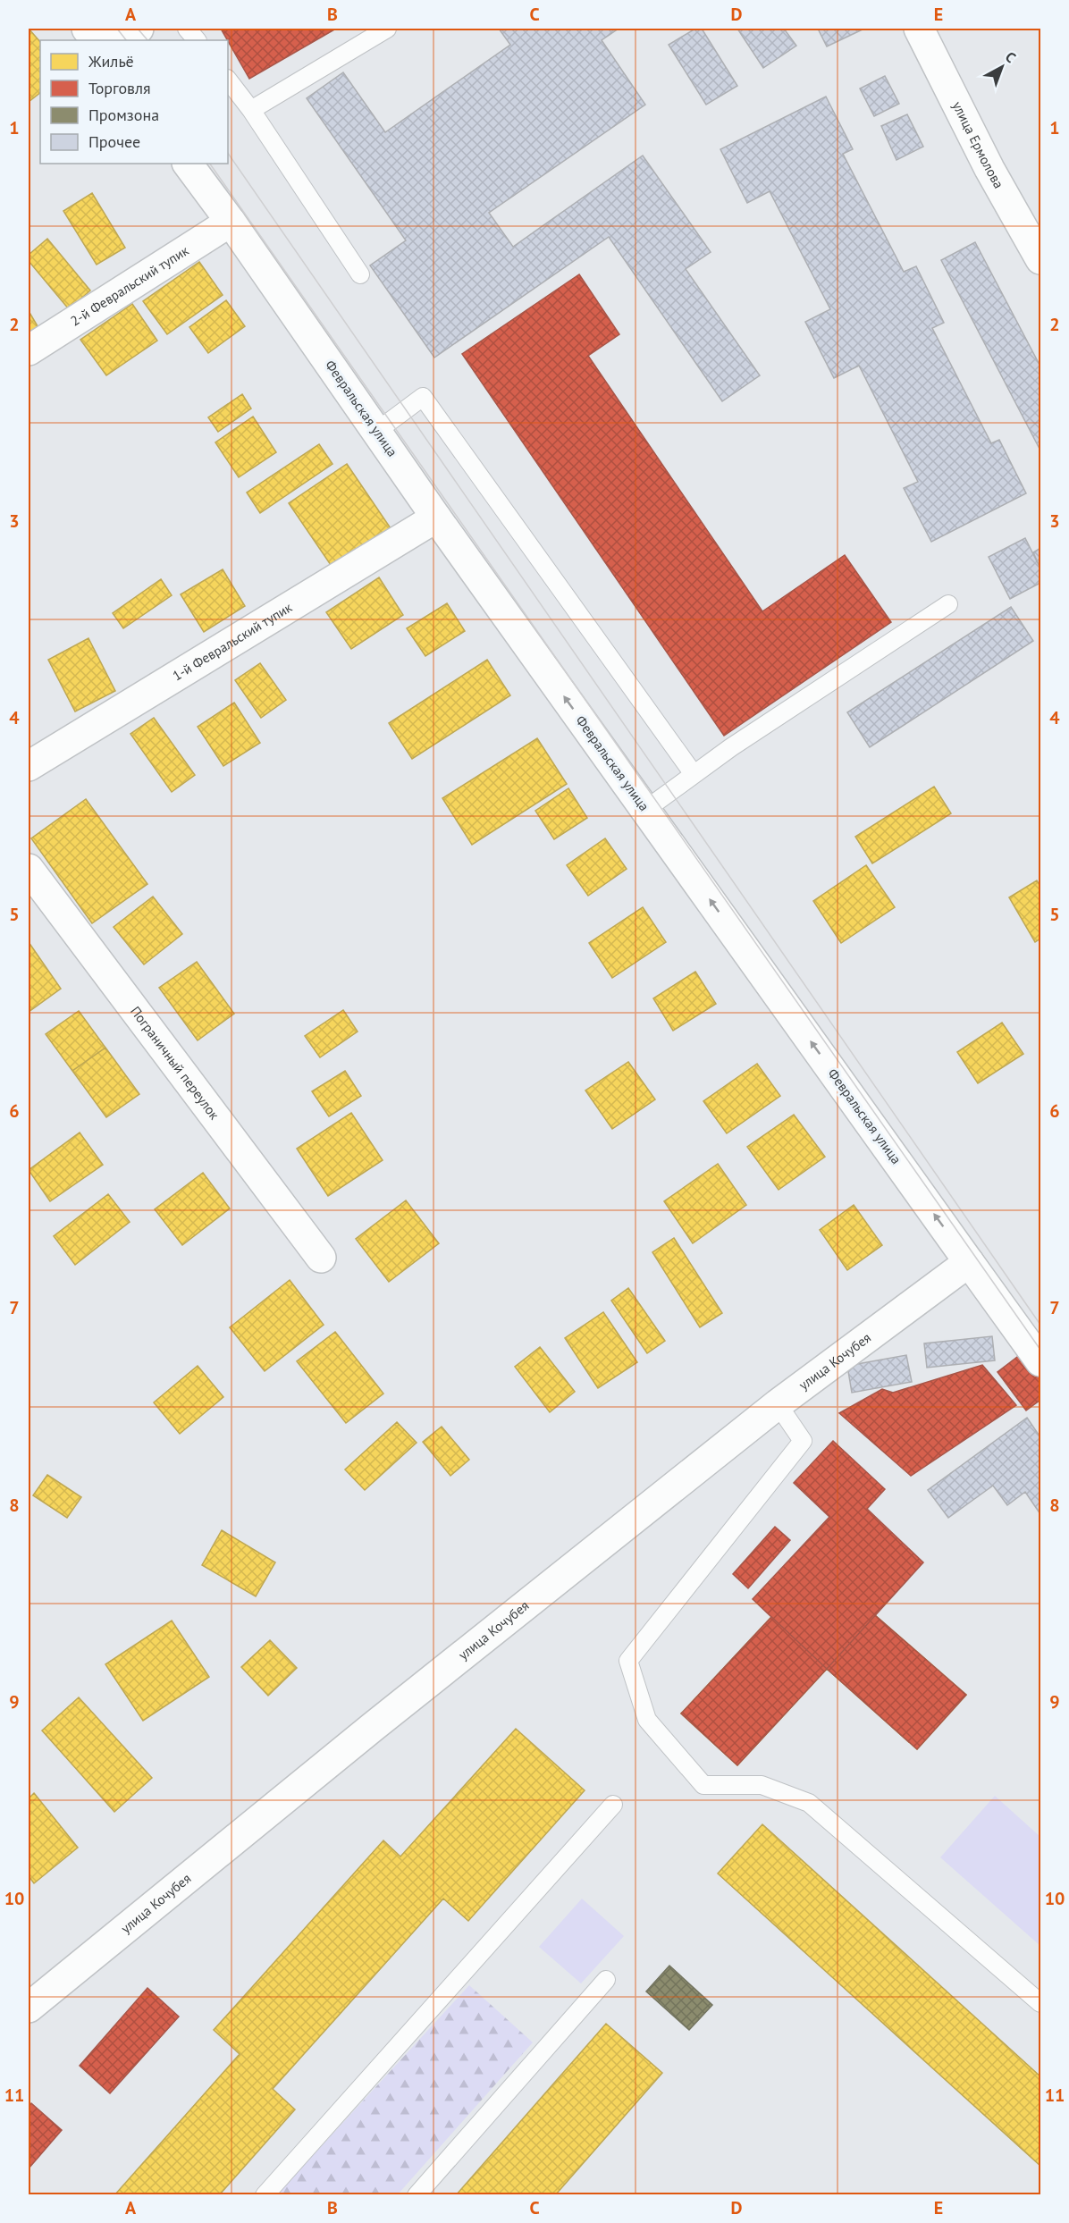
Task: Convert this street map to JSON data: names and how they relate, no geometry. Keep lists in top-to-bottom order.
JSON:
{
  "streets": {
    "street": [
      "улица Ермолова",
      "2-й Февральский тупик",
      "Февральская улица",
      "1-й Февральский тупик",
      "Пограничный переулок",
      "улица Кочубея"
    ]
  },
  "crossings": [
    ["2-й Февральский тупик", "Февральская улица"],
    ["Февральская улица", "1-й Февральский тупик"],
    ["Февральская улица", "улица Кочубея"]
  ],
  "one_way": ["Февральская улица"],
  "legend": [
    "Жильё",
    "Торговля",
    "Промзона",
    "Прочее"
  ],
  "north": "top right",
  "grid": {
    "columns": [
      "A",
      "B",
      "C",
      "D",
      "E"
    ],
    "rows": [
      "1",
      "2",
      "3",
      "4",
      "5",
      "6",
      "7",
      "8",
      "9",
      "10",
      "11"
    ]
  }
}
